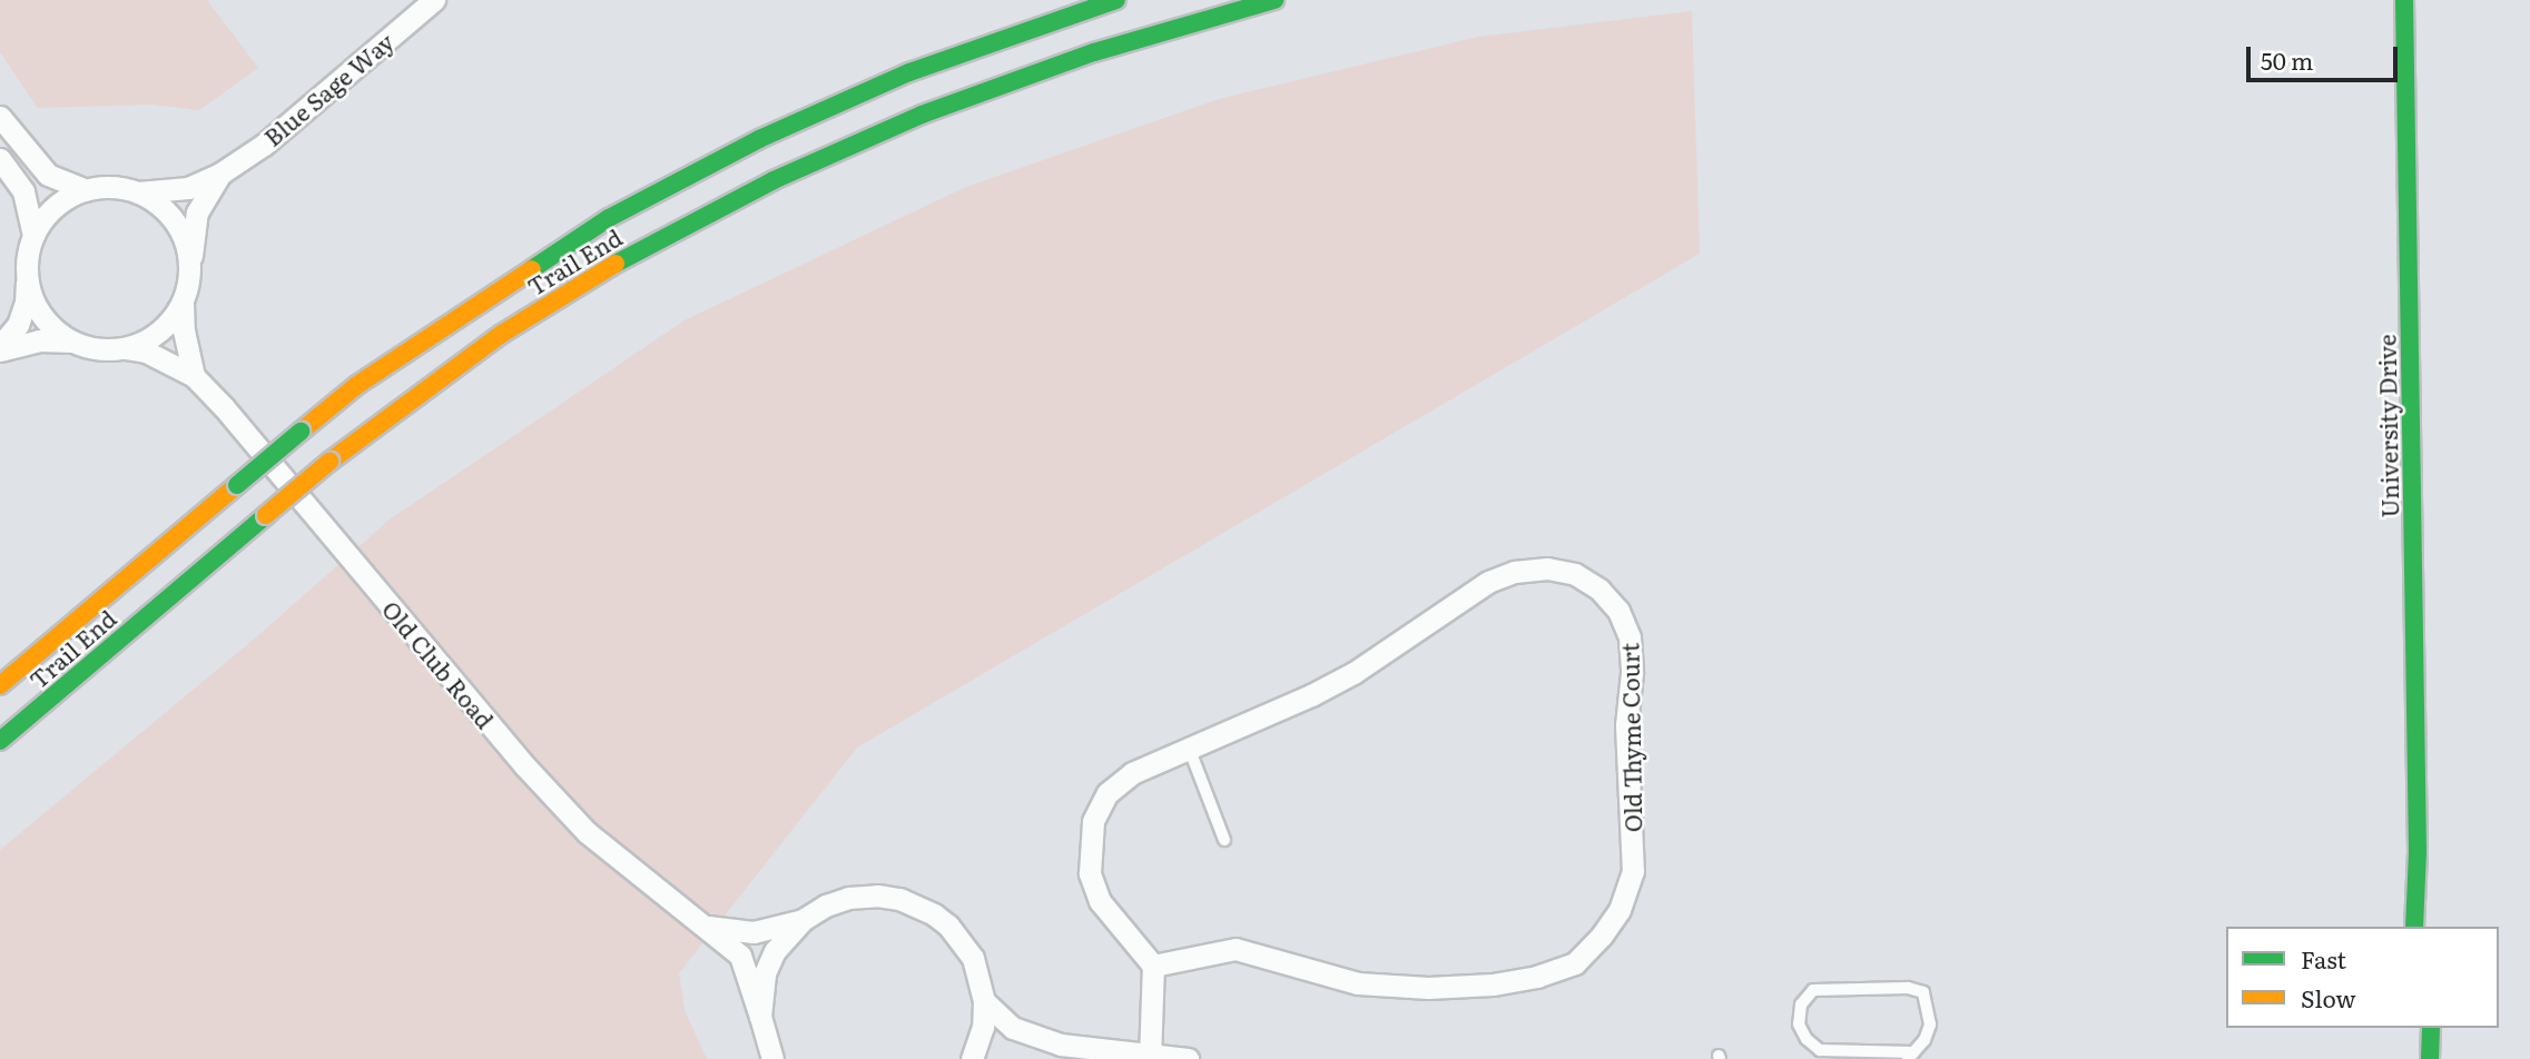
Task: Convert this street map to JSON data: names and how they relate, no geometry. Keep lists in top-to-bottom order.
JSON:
{
  "streets": {
    "street": [
      "Blue Sage Way",
      "Trail End",
      "University Drive",
      "Old Club Road",
      "Old Thyme Court"
    ]
  },
  "crossings": [
    ["Blue Sage Way", "Old Club Road"]
  ],
  "legend": ["Fast", "Slow"],
  "scale_bar": "50 m"
}
